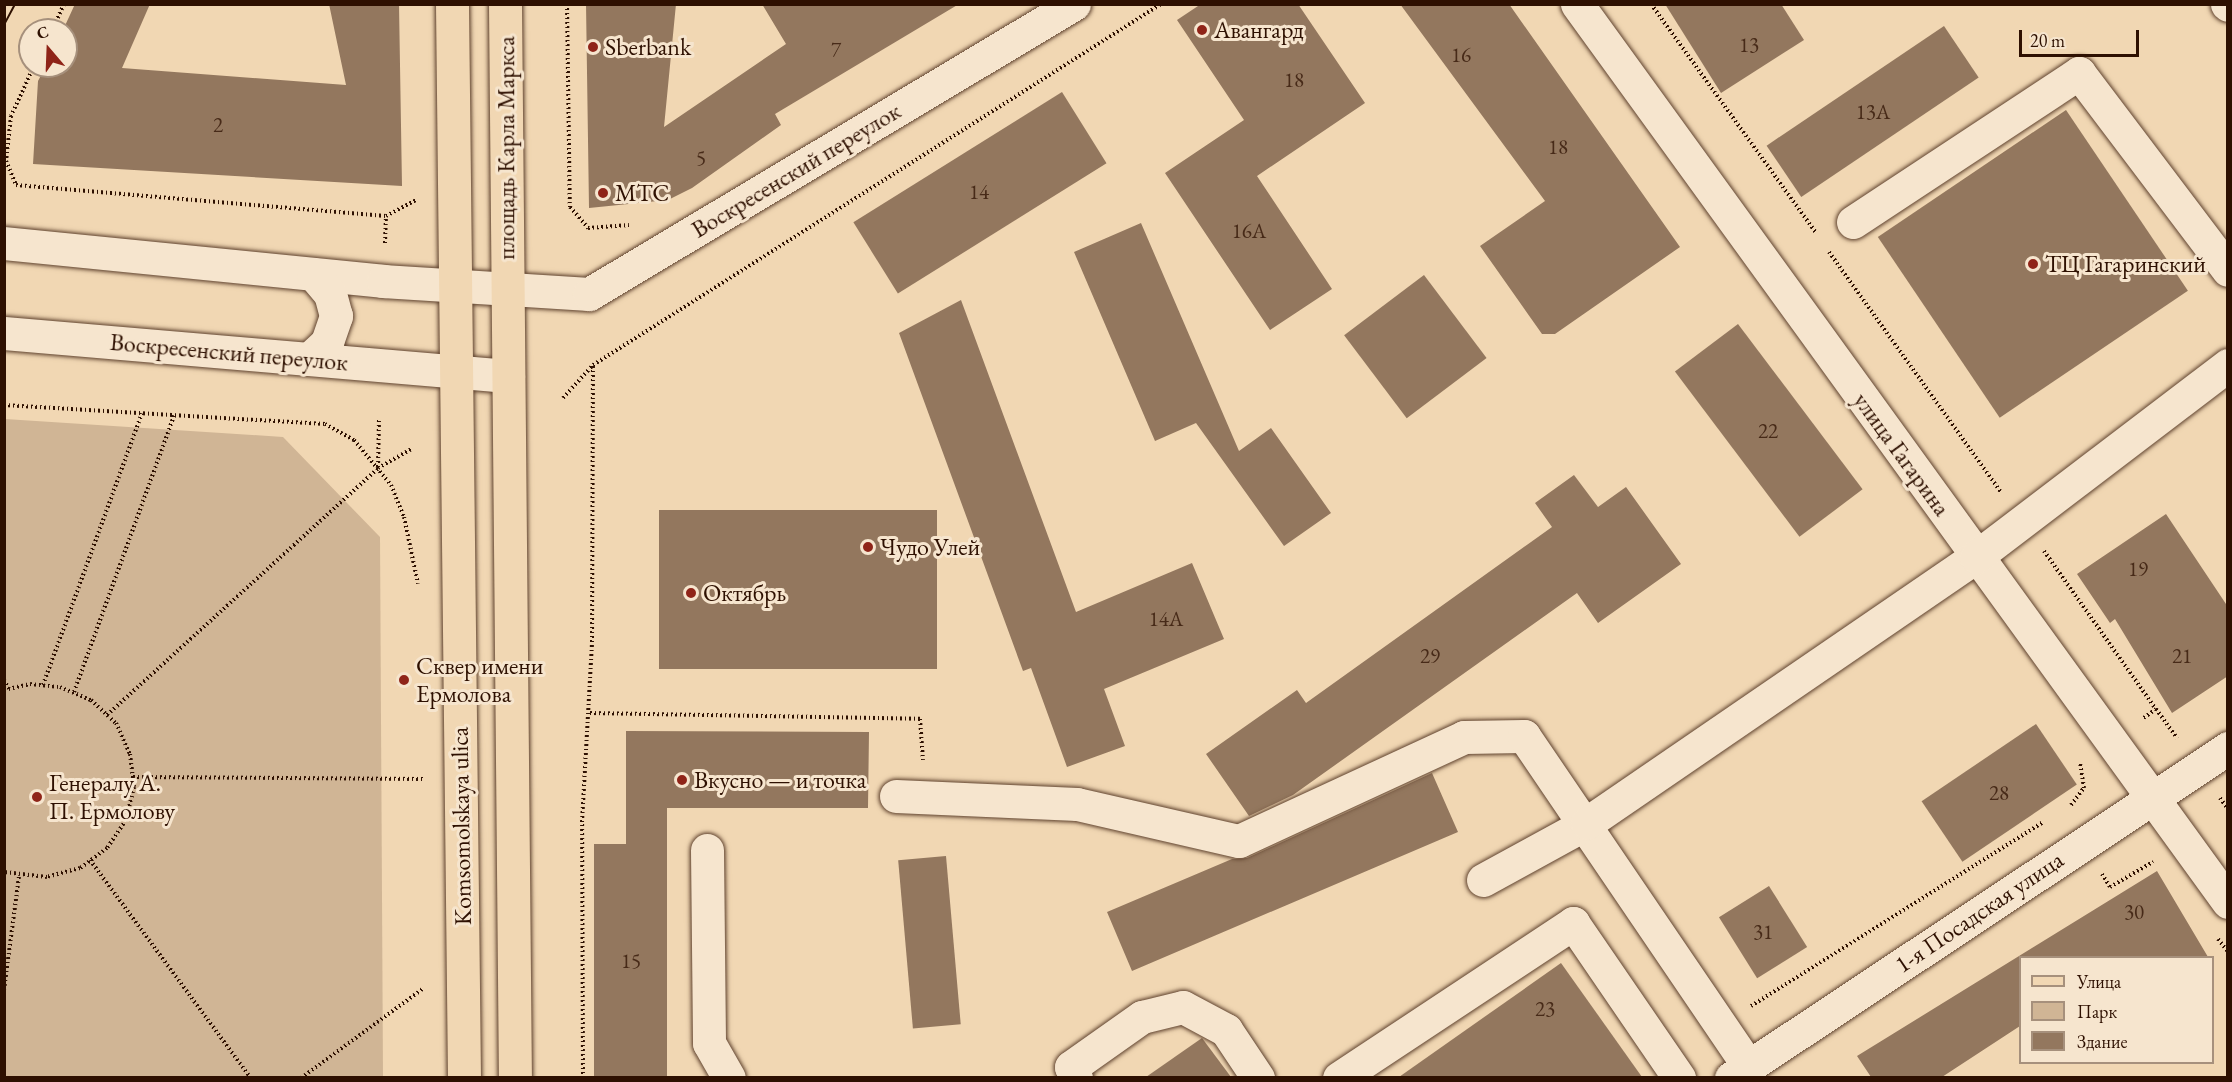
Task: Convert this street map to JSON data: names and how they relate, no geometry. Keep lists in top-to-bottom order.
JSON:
{
  "streets": {
    "main road": ["площадь Карла Маркса", "Komsomolskaya ulica"],
    "street": ["Воскресенский переулок", "улица Гагарина", "1-я Посадская улица"]
  },
  "crossings": [
    ["площадь Карла Маркса", "Воскресенский переулок"],
    ["площадь Карла Маркса", "Komsomolskaya ulica"],
    ["Воскресенский переулок", "Komsomolskaya ulica"],
    ["улица Гагарина", "1-я Посадская улица"]
  ],
  "places": [
    "Авангард",
    "Sberbank",
    "МТС",
    "ТЦ Гагаринский",
    "Чудо Улей",
    "Октябрь",
    "Сквер имени Ермолова",
    "Вкусно — и точка",
    "Генералу А. П. Ермолову"
  ],
  "house_numbers": [
    "13",
    "7",
    "16",
    "18",
    "13А",
    "2",
    "18",
    "5",
    "14",
    "16А",
    "22",
    "19",
    "14А",
    "29",
    "21",
    "28",
    "30",
    "31",
    "15",
    "23"
  ],
  "legend": ["Улица", "Парк", "Здание"],
  "scale_bar": "20 m",
  "north": "top"
}
